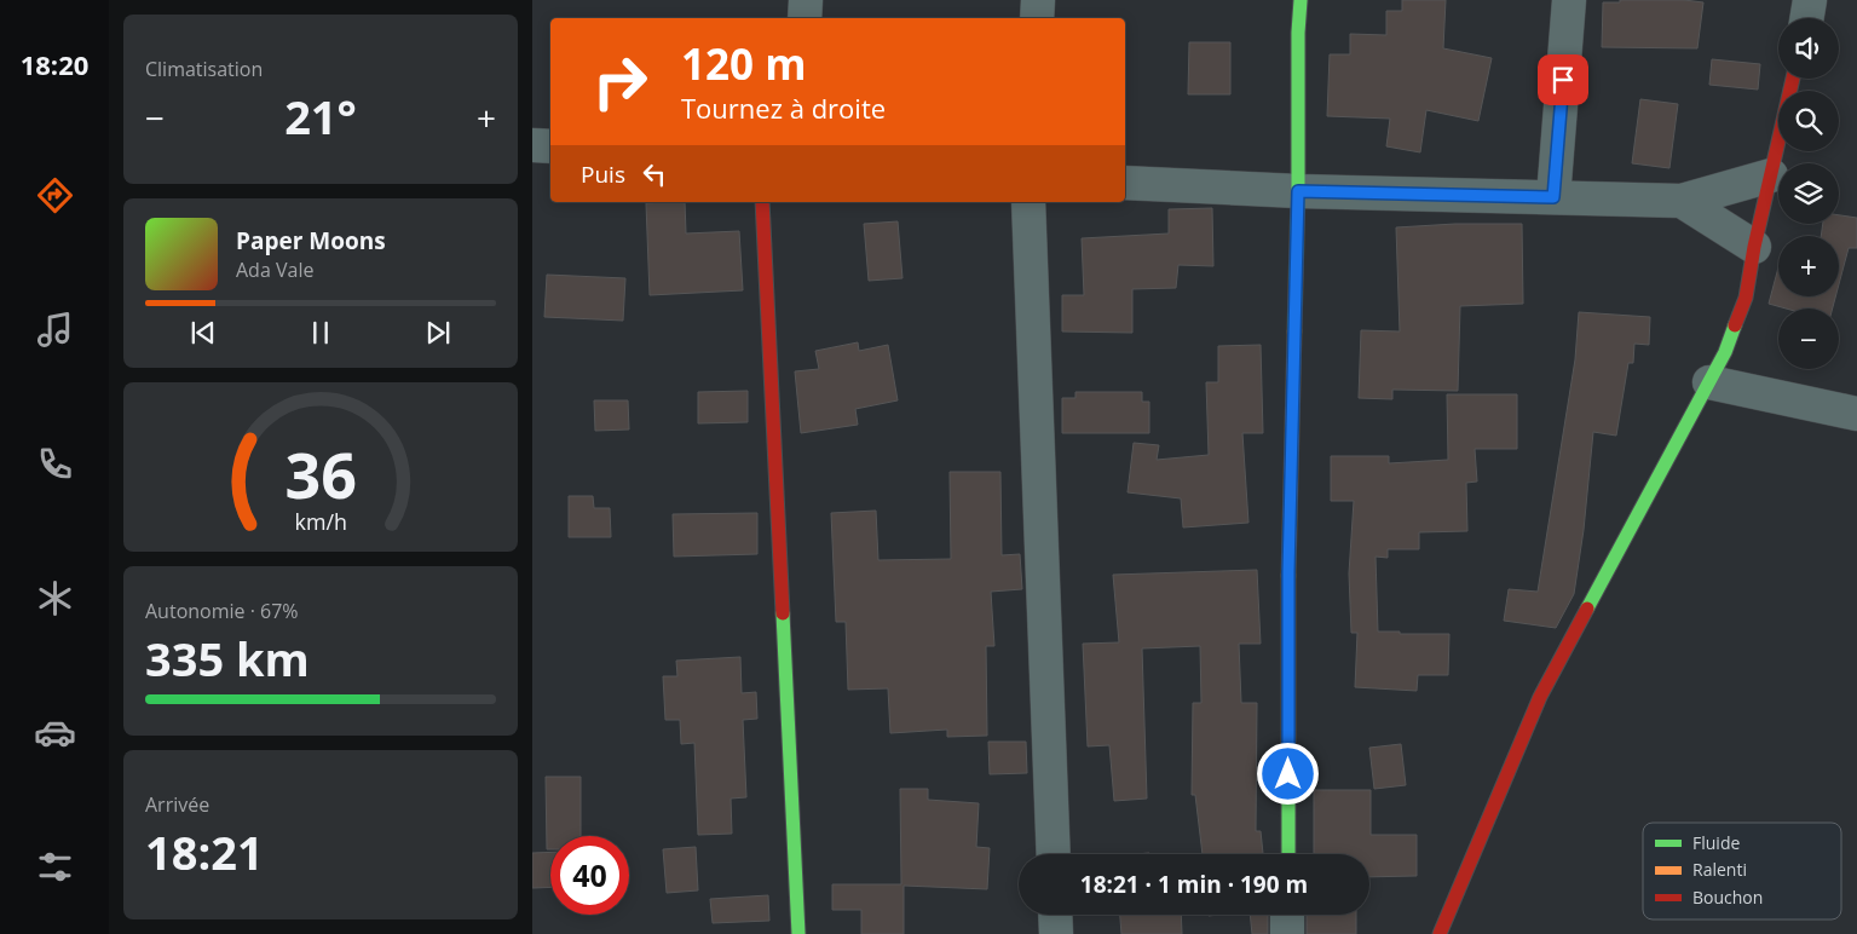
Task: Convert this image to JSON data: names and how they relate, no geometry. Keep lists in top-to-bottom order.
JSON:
{
  "legend": ["Fluide", "Ralenti", "Bouchon"],
  "page": {
    "tabs": "18:20",
    "tile": [
      "Climatisation",
      ["Autonomie · 67%", "335 km"],
      ["Arrivée", "18:21"]
    ],
    "map_buttons": ["+", "−"],
    "turn": ["120 m", "Tournez à droite"],
    "heat": ["−", "21°", "+"],
    "then": "Puis",
    "song": ["Paper Moons", "Ada Vale"],
    "limit": "40",
    "trip": "18:21 · 1 min · 190 m",
    "gauge": ["36", "km/h"]
  }
}
